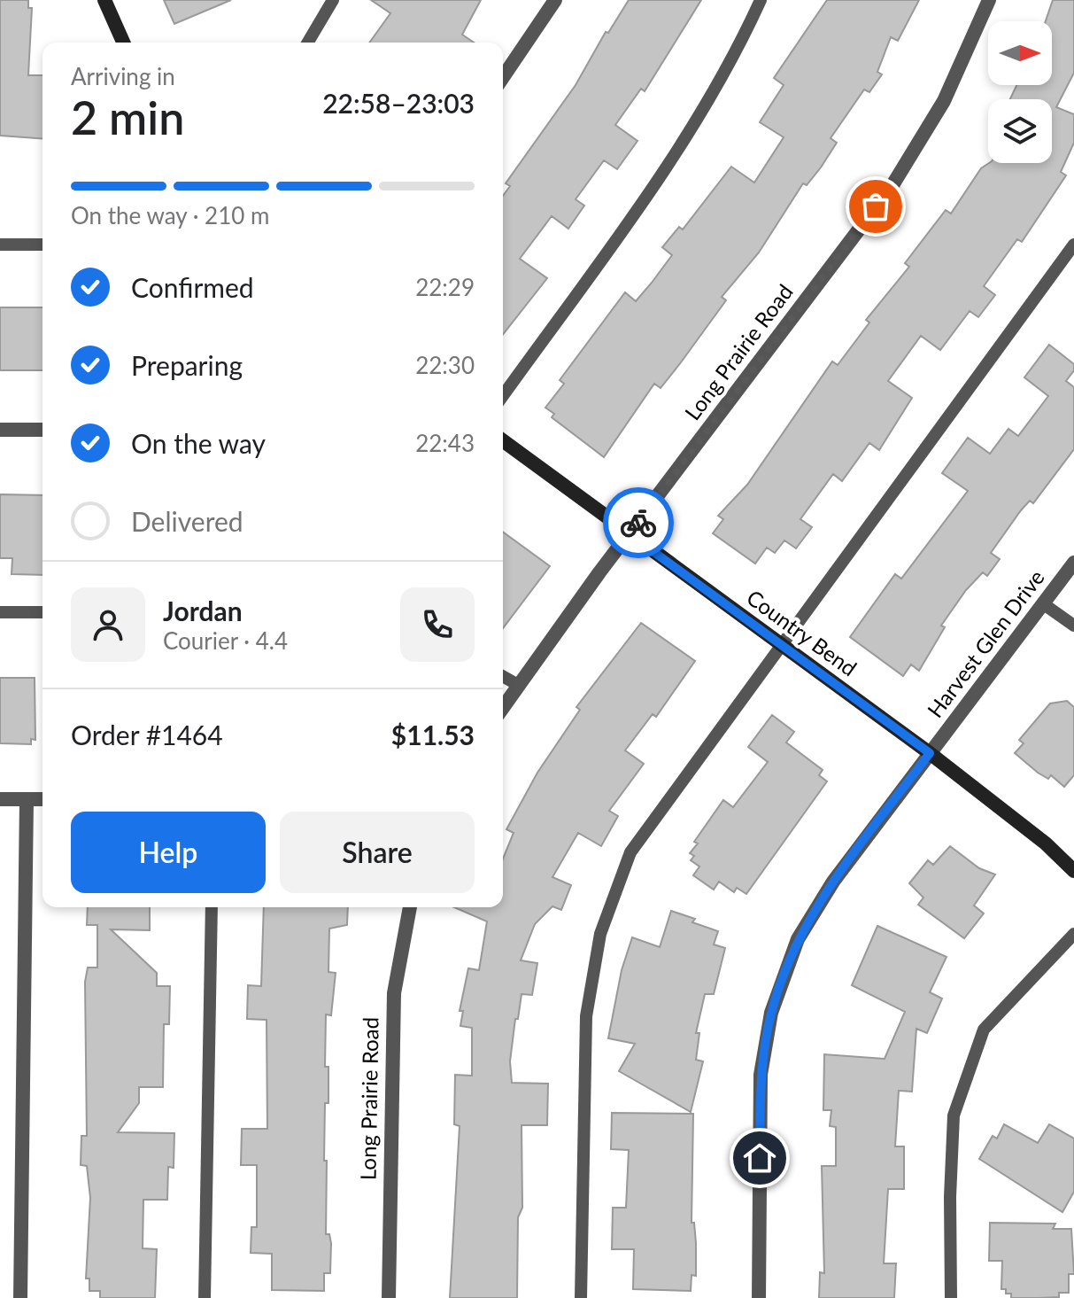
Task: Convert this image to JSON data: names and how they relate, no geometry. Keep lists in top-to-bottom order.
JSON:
{
  "streets": {
    "street": ["Long Prairie Road", "Country Bend", "Harvest Glen Drive"]
  },
  "crossings": [
    ["Long Prairie Road", "Country Bend"],
    ["Country Bend", "Harvest Glen Drive"]
  ],
  "north": "right",
  "page": {
    "heading": ["2 min", "Arriving in", "22:58–23:03"],
    "panel": [
      "Jordan",
      "Courier · 4.4",
      "Order #1464",
      "$11.53"
    ],
    "bar": "On the way · 210 m",
    "list": [
      ["Confirmed", "22:29"],
      ["Preparing", "22:30"],
      ["On the way", "22:43"],
      "Delivered"
    ],
    "buttons": ["Help", "Share"]
  }
}
